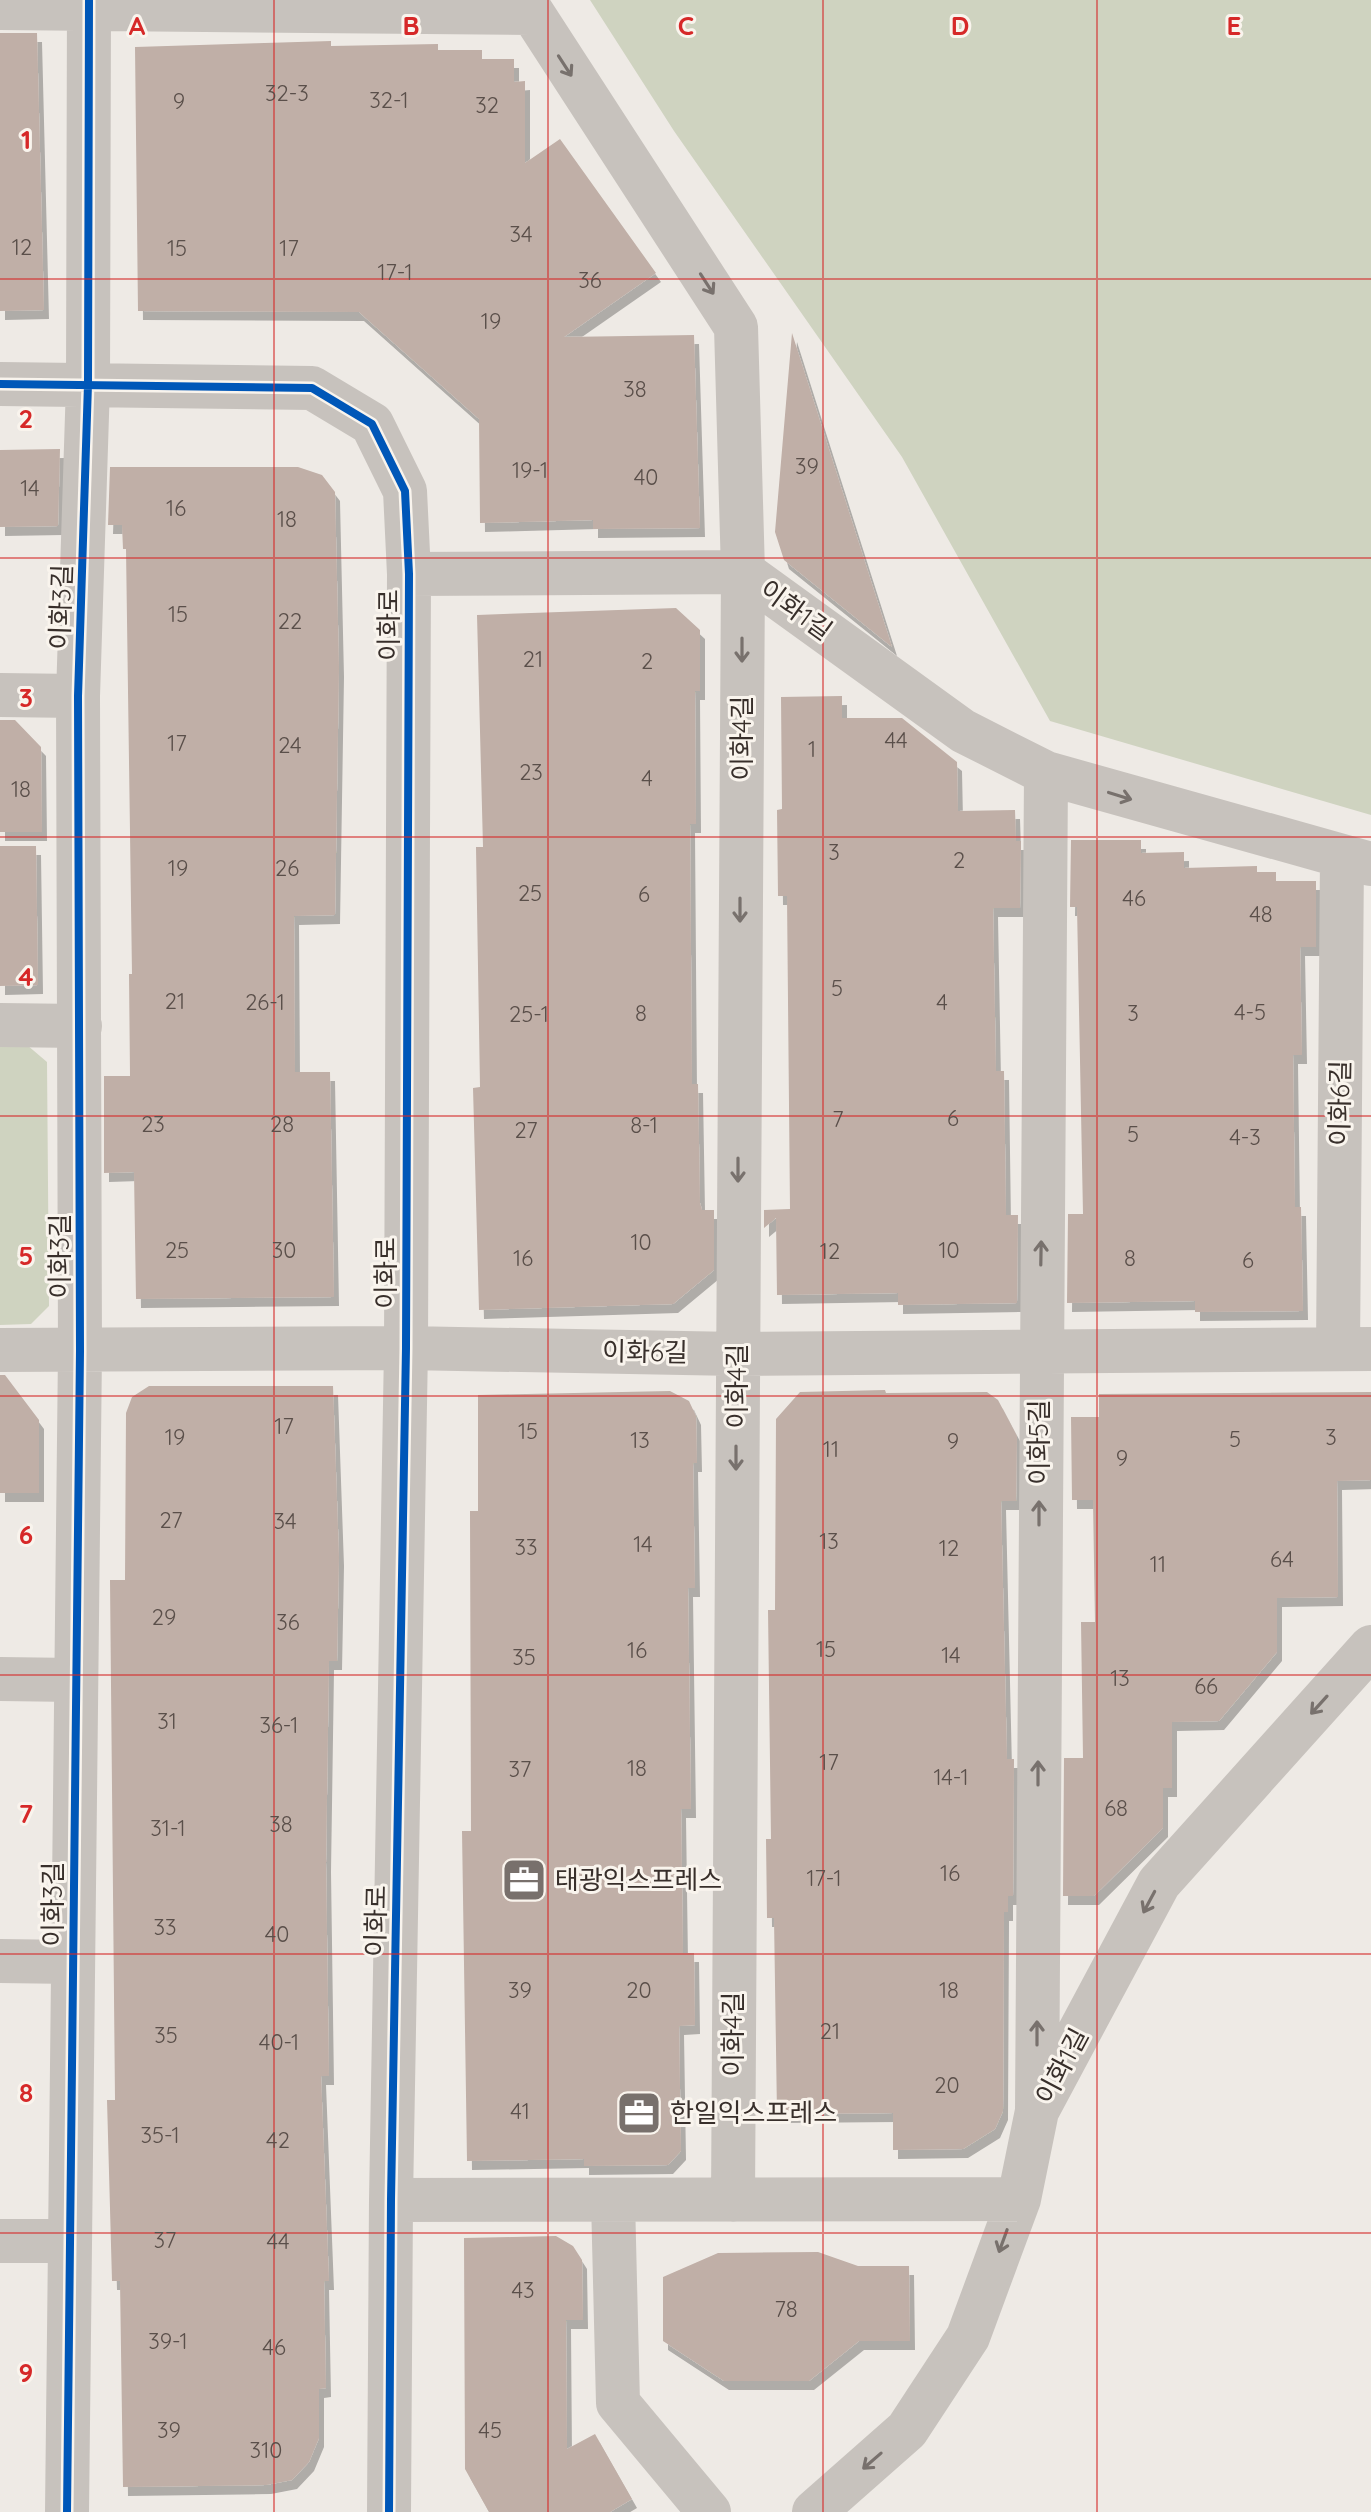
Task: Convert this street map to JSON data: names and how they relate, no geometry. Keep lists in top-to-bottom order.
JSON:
{
  "streets": {
    "street": [
      "이화3길",
      "이화1길",
      "이화로",
      "이화4길",
      "이화6길",
      "이화5길"
    ]
  },
  "crossings": [
    ["이화3길", "이화1길"],
    ["이화3길", "이화로"],
    ["이화3길", "이화6길"],
    ["이화1길", "이화4길"],
    ["이화1길", "이화6길"],
    ["이화1길", "이화5길"],
    ["이화로", "이화6길"],
    ["이화4길", "이화6길"],
    ["이화6길", "이화5길"]
  ],
  "one_way": ["이화4길", "이화5길"],
  "places": {
    "office": ["태광익스프레스", "한일익스프레스"]
  },
  "house_numbers": [
    "32-3",
    "32-1",
    "9",
    "32",
    "34",
    "12",
    "15",
    "17",
    "17-1",
    "36",
    "19",
    "38",
    "39",
    "19-1",
    "40",
    "14",
    "16",
    "18",
    "15",
    "22",
    "21",
    "2",
    "44",
    "17",
    "24",
    "1",
    "23",
    "4",
    "18",
    "3",
    "2",
    "19",
    "26",
    "25",
    "6",
    "46",
    "48",
    "5",
    "21",
    "26-1",
    "4",
    "4-5",
    "8",
    "3",
    "25-1",
    "6",
    "7",
    "23",
    "28",
    "8-1",
    "27",
    "5",
    "4-3",
    "10",
    "25",
    "30",
    "10",
    "12",
    "16",
    "8",
    "6",
    "17",
    "15",
    "19",
    "3",
    "5",
    "13",
    "9",
    "11",
    "9",
    "27",
    "34",
    "13",
    "14",
    "33",
    "12",
    "64",
    "11",
    "29",
    "36",
    "15",
    "16",
    "14",
    "35",
    "13",
    "66",
    "31",
    "36-1",
    "17",
    "18",
    "37",
    "14-1",
    "68",
    "38",
    "31-1",
    "16",
    "17-1",
    "33",
    "40",
    "39",
    "20",
    "18",
    "21",
    "35",
    "40-1",
    "20",
    "41",
    "35-1",
    "42",
    "37",
    "44",
    "43",
    "78",
    "39-1",
    "46",
    "39",
    "45",
    "310"
  ],
  "grid": {
    "columns": [
      "A",
      "B",
      "C",
      "D",
      "E"
    ],
    "rows": [
      "1",
      "2",
      "3",
      "4",
      "5",
      "6",
      "7",
      "8",
      "9"
    ]
  }
}
